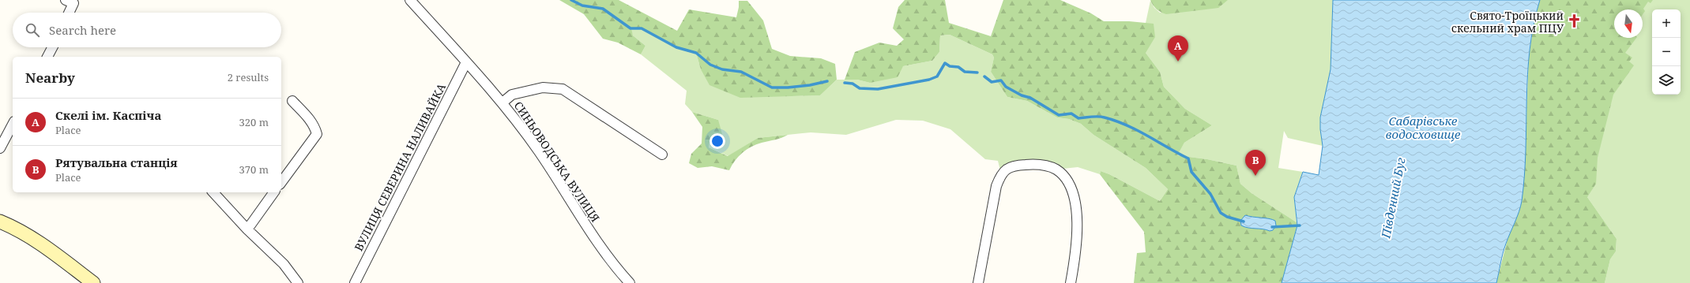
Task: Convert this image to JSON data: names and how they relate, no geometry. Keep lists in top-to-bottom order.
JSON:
{
  "streets": {
    "street": ["СИНЬОВОДСЬКА ВУЛИЦЯ", "ВУЛИЦЯ СЕВЕРИНА НАЛИВАЙКА"]
  },
  "crossings": [
    ["СИНЬОВОДСЬКА ВУЛИЦЯ", "ВУЛИЦЯ СЕВЕРИНА НАЛИВАЙКА"]
  ],
  "water": ["Сабарівське водосховище", "Південний Буг"],
  "places": {
    "church": ["Свято-Троїцький скельний храм ПЦУ"]
  },
  "north": "bottom",
  "page": {
    "map_buttons": ["+", "−"],
    "search": "Search here",
    "pins": ["A", "B"],
    "heading": ["Nearby", "2 results"],
    "list": [
      {
        "mark": "A",
        "name": "Скелі ім. Каспіча",
        "note": "Place",
        "value": "320 m"
      },
      {
        "mark": "B",
        "name": "Рятувальна станція",
        "note": "Place",
        "value": "370 m"
      }
    ]
  }
}
